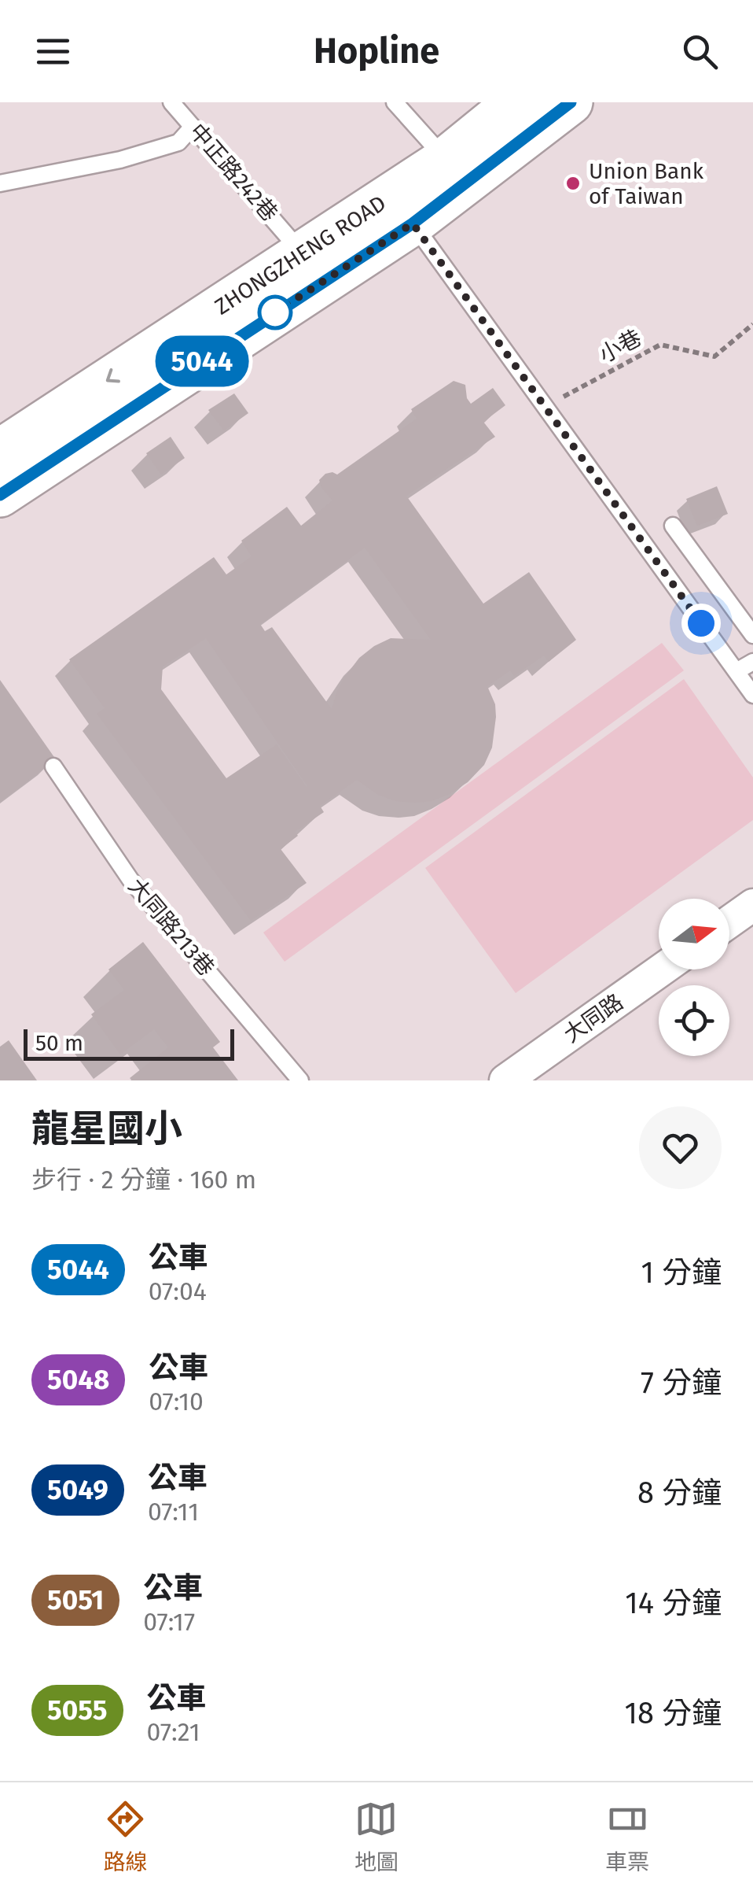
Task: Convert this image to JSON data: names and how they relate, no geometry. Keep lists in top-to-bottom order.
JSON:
{
  "streets": {
    "main road": ["ZHONGZHENG ROAD"],
    "street": ["大同路"],
    "lane": ["中正路242巷", "大同路213巷"],
    "path": ["小巷"]
  },
  "crossings": [
    ["中正路242巷", "ZHONGZHENG ROAD"]
  ],
  "places": ["Union Bank of Taiwan"],
  "lines": ["bus line 5044"],
  "scale_bar": "50 m",
  "north": "right",
  "page": {
    "header": "Hopline",
    "on_map": "5044",
    "scale": "50 m",
    "heading": ["龍星國小", "步行 · 2 分鐘 · 160 m"],
    "list": [
      {
        "mark": "5044",
        "name": "公車",
        "note": "07:04",
        "value": "1 分鐘"
      },
      {
        "mark": "5048",
        "name": "公車",
        "note": "07:10",
        "value": "7 分鐘"
      },
      {
        "mark": "5049",
        "name": "公車",
        "note": "07:11",
        "value": "8 分鐘"
      },
      {
        "mark": "5051",
        "name": "公車",
        "note": "07:17",
        "value": "14 分鐘"
      },
      {
        "mark": "5055",
        "name": "公車",
        "note": "07:21",
        "value": "18 分鐘"
      }
    ],
    "tabs": ["路線", "地圖", "車票"]
  }
}
